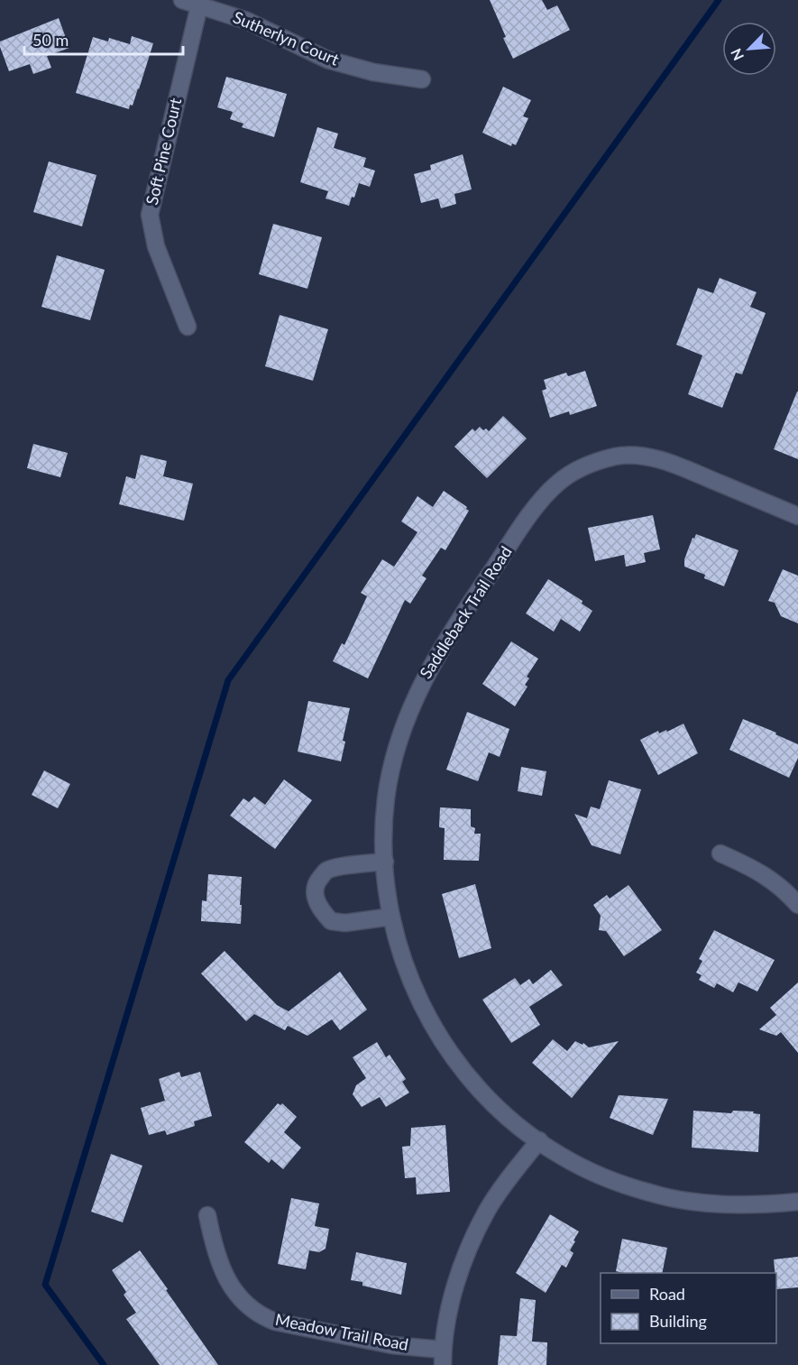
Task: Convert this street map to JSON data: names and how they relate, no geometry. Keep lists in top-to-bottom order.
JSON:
{
  "streets": {
    "street": [
      "Sutherlyn Court",
      "Soft Pine Court",
      "Saddleback Trail Road",
      "Meadow Trail Road"
    ]
  },
  "crossings": [
    ["Sutherlyn Court", "Soft Pine Court"]
  ],
  "legend": ["Road", "Building"],
  "scale_bar": "50 m",
  "north": "bottom left"
}
